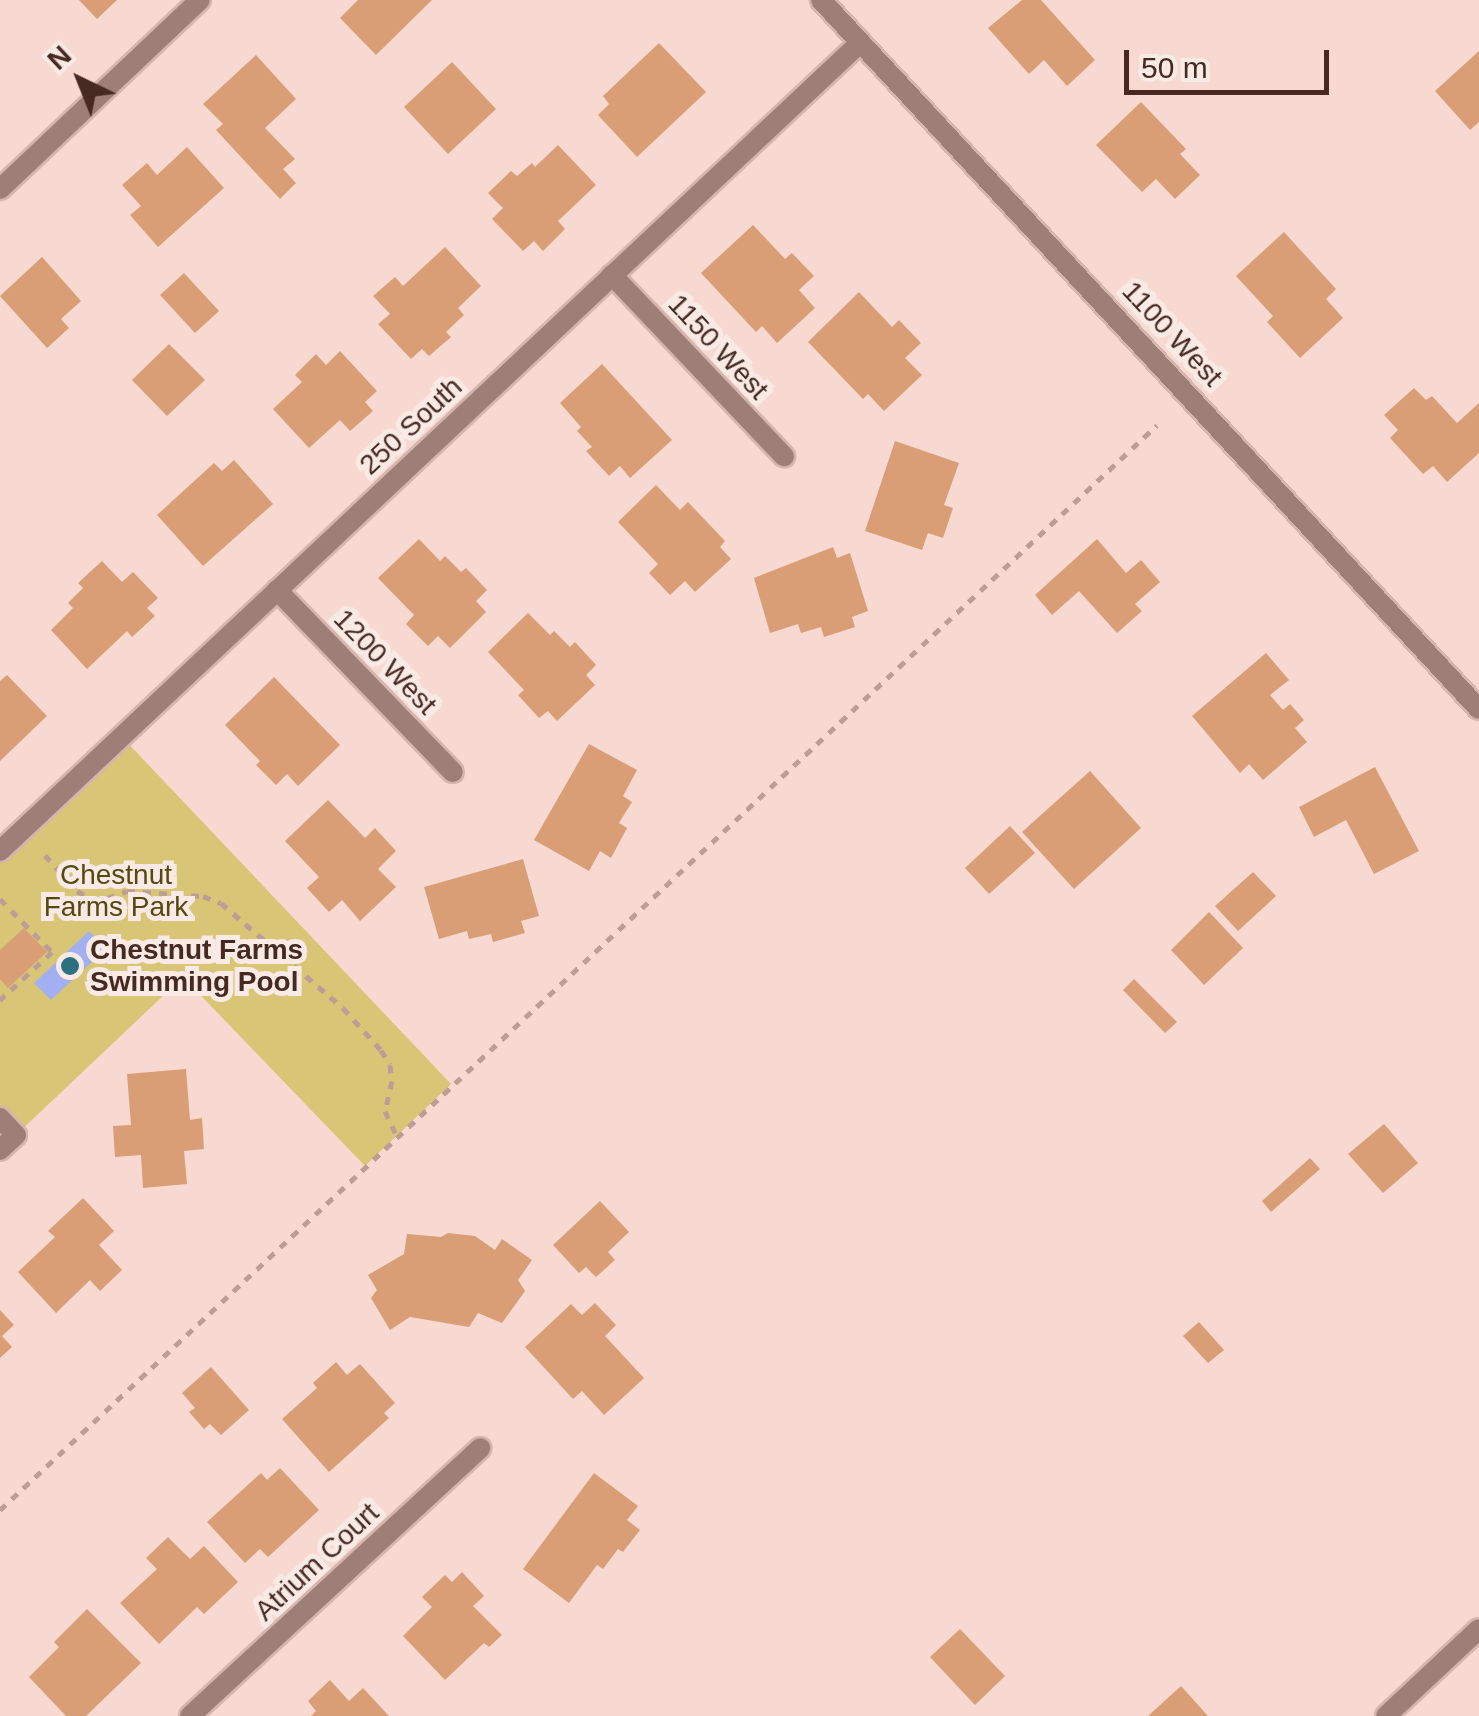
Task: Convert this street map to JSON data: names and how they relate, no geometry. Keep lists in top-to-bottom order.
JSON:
{
  "streets": {
    "street": [
      "1100 West",
      "1150 West",
      "250 South",
      "1200 West",
      "Atrium Court"
    ]
  },
  "crossings": [
    ["1100 West", "250 South"],
    ["1150 West", "250 South"],
    ["250 South", "1200 West"]
  ],
  "parks": ["Chestnut Farms Park"],
  "places": ["Chestnut Farms Swimming Pool"],
  "scale_bar": "50 m",
  "north": "top left"
}
